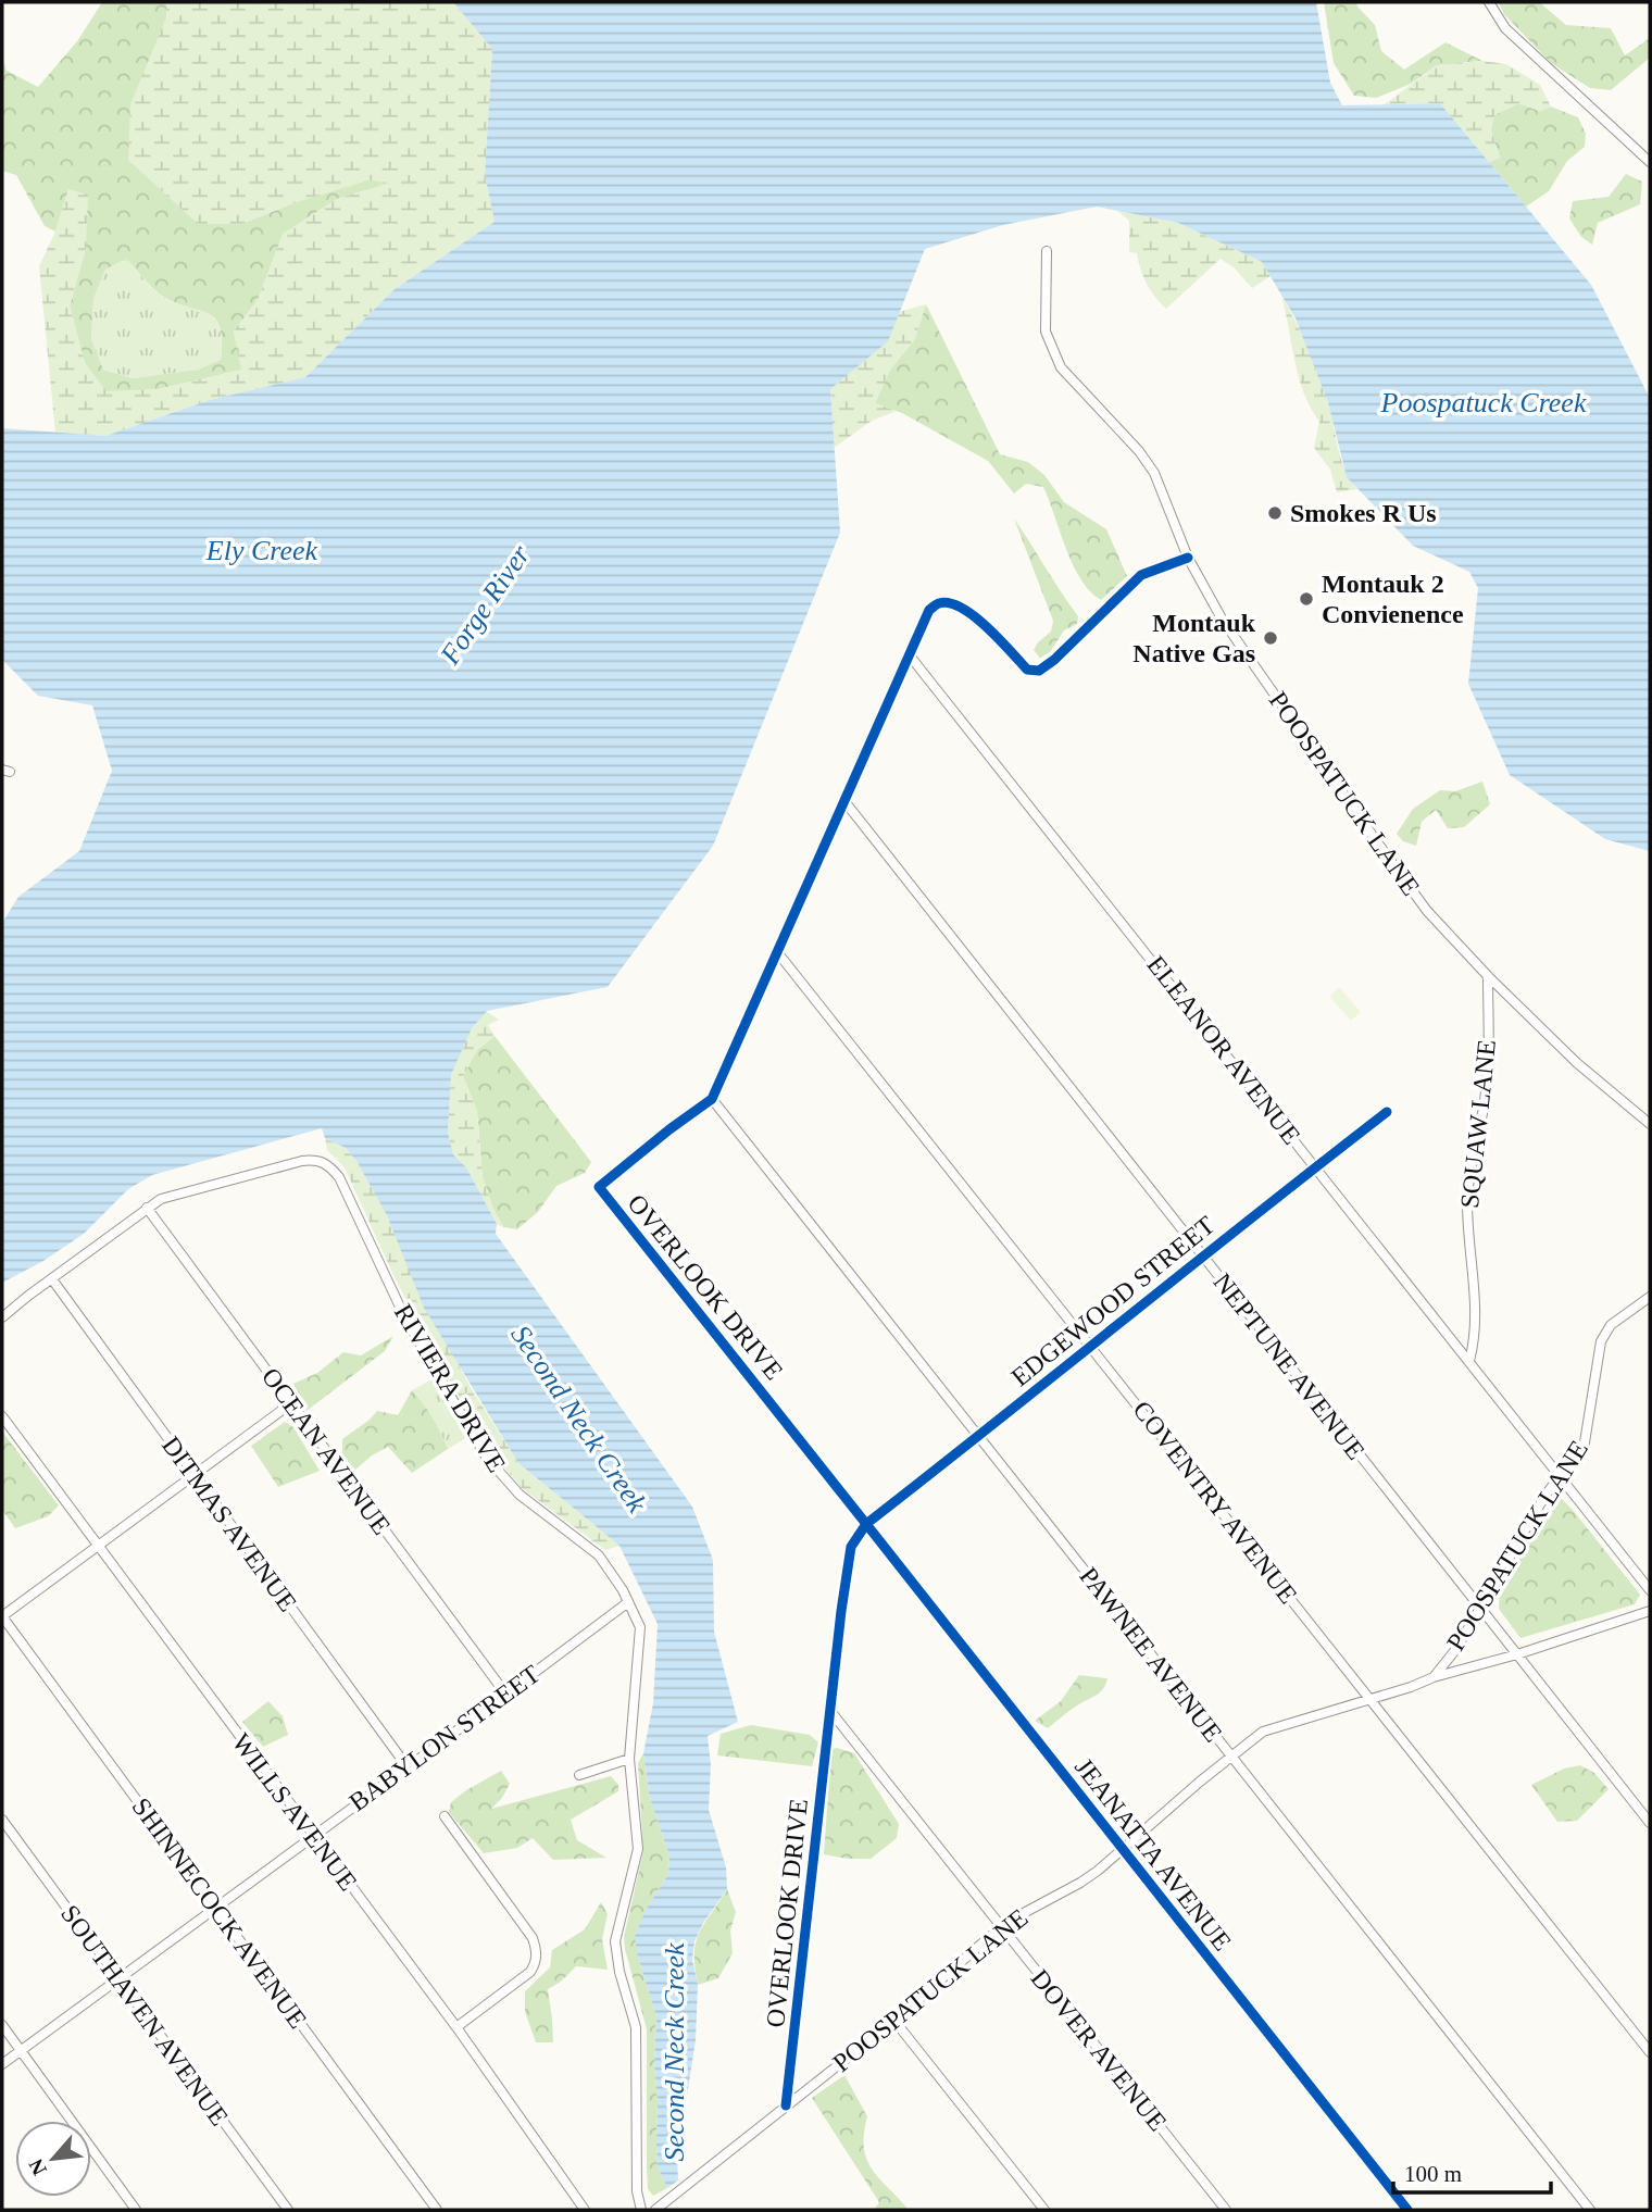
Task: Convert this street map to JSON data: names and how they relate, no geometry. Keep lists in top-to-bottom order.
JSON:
{
  "streets": {
    "street": [
      "POOSPATUCK LANE",
      "ELEANOR AVENUE",
      "SQUAW LANE",
      "OVERLOOK DRIVE",
      "EDGEWOOD STREET",
      "NEPTUNE AVENUE",
      "RIVIERA DRIVE",
      "OCEAN AVENUE",
      "COVENTRY AVENUE",
      "DITMAS AVENUE",
      "PAWNEE AVENUE",
      "BABYLON STREET",
      "WILLS AVENUE",
      "JEANATTA AVENUE",
      "SHINNECOCK AVENUE",
      "SOUTHAVEN AVENUE",
      "DOVER AVENUE"
    ]
  },
  "crossings": [
    ["POOSPATUCK LANE", "ELEANOR AVENUE"],
    ["POOSPATUCK LANE", "SQUAW LANE"],
    ["POOSPATUCK LANE", "OVERLOOK DRIVE"],
    ["POOSPATUCK LANE", "NEPTUNE AVENUE"],
    ["POOSPATUCK LANE", "COVENTRY AVENUE"],
    ["POOSPATUCK LANE", "PAWNEE AVENUE"],
    ["POOSPATUCK LANE", "JEANATTA AVENUE"],
    ["POOSPATUCK LANE", "DOVER AVENUE"],
    ["ELEANOR AVENUE", "SQUAW LANE"],
    ["ELEANOR AVENUE", "OVERLOOK DRIVE"],
    ["ELEANOR AVENUE", "EDGEWOOD STREET"],
    ["OVERLOOK DRIVE", "EDGEWOOD STREET"],
    ["OVERLOOK DRIVE", "NEPTUNE AVENUE"],
    ["OVERLOOK DRIVE", "COVENTRY AVENUE"],
    ["OVERLOOK DRIVE", "PAWNEE AVENUE"],
    ["OVERLOOK DRIVE", "JEANATTA AVENUE"],
    ["OVERLOOK DRIVE", "DOVER AVENUE"],
    ["EDGEWOOD STREET", "NEPTUNE AVENUE"],
    ["EDGEWOOD STREET", "COVENTRY AVENUE"],
    ["EDGEWOOD STREET", "PAWNEE AVENUE"],
    ["EDGEWOOD STREET", "JEANATTA AVENUE"],
    ["RIVIERA DRIVE", "OCEAN AVENUE"],
    ["RIVIERA DRIVE", "DITMAS AVENUE"],
    ["RIVIERA DRIVE", "BABYLON STREET"],
    ["OCEAN AVENUE", "BABYLON STREET"],
    ["DITMAS AVENUE", "BABYLON STREET"],
    ["BABYLON STREET", "WILLS AVENUE"],
    ["BABYLON STREET", "SHINNECOCK AVENUE"],
    ["BABYLON STREET", "SOUTHAVEN AVENUE"]
  ],
  "water": [
    "Poospatuck Creek",
    "Ely Creek",
    "Forge River",
    "Second Neck Creek"
  ],
  "places": ["Smokes R Us", "Montauk 2 Convienence", "Montauk Native Gas"],
  "scale_bar": "100 m",
  "north": "bottom left"
}
